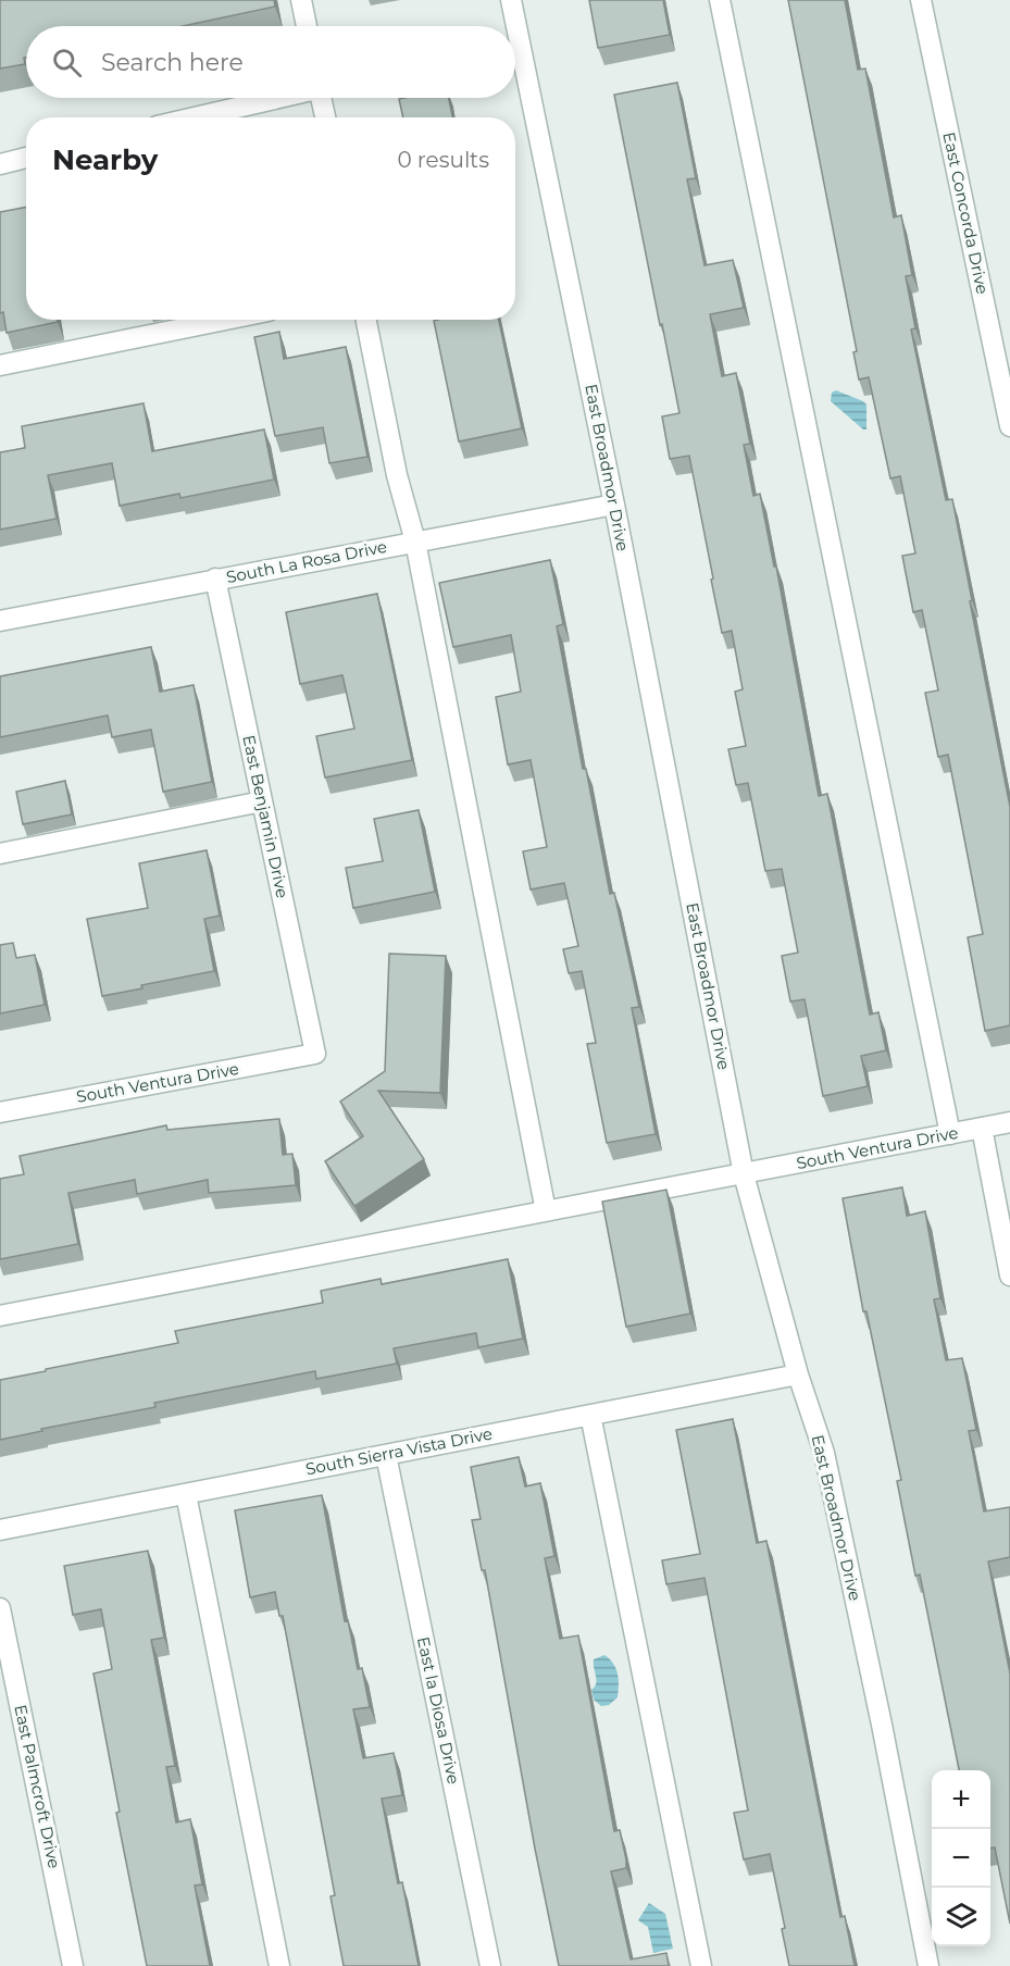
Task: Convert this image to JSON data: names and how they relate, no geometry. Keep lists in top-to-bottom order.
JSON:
{
  "streets": {
    "street": [
      "East Concorda Drive",
      "East Broadmor Drive",
      "South La Rosa Drive",
      "East Benjamin Drive",
      "South Ventura Drive",
      "South Sierra Vista Drive",
      "East la Diosa Drive",
      "East Palmcroft Drive"
    ]
  },
  "crossings": [
    ["East Broadmor Drive", "South La Rosa Drive"],
    ["East Broadmor Drive", "South Ventura Drive"],
    ["East Broadmor Drive", "South Sierra Vista Drive"],
    ["South La Rosa Drive", "East Benjamin Drive"],
    ["East Benjamin Drive", "South Ventura Drive"],
    ["South Sierra Vista Drive", "East la Diosa Drive"]
  ],
  "page": {
    "search": "Search here",
    "heading": ["Nearby", "0 results"],
    "map_buttons": ["+", "−"]
  }
}
